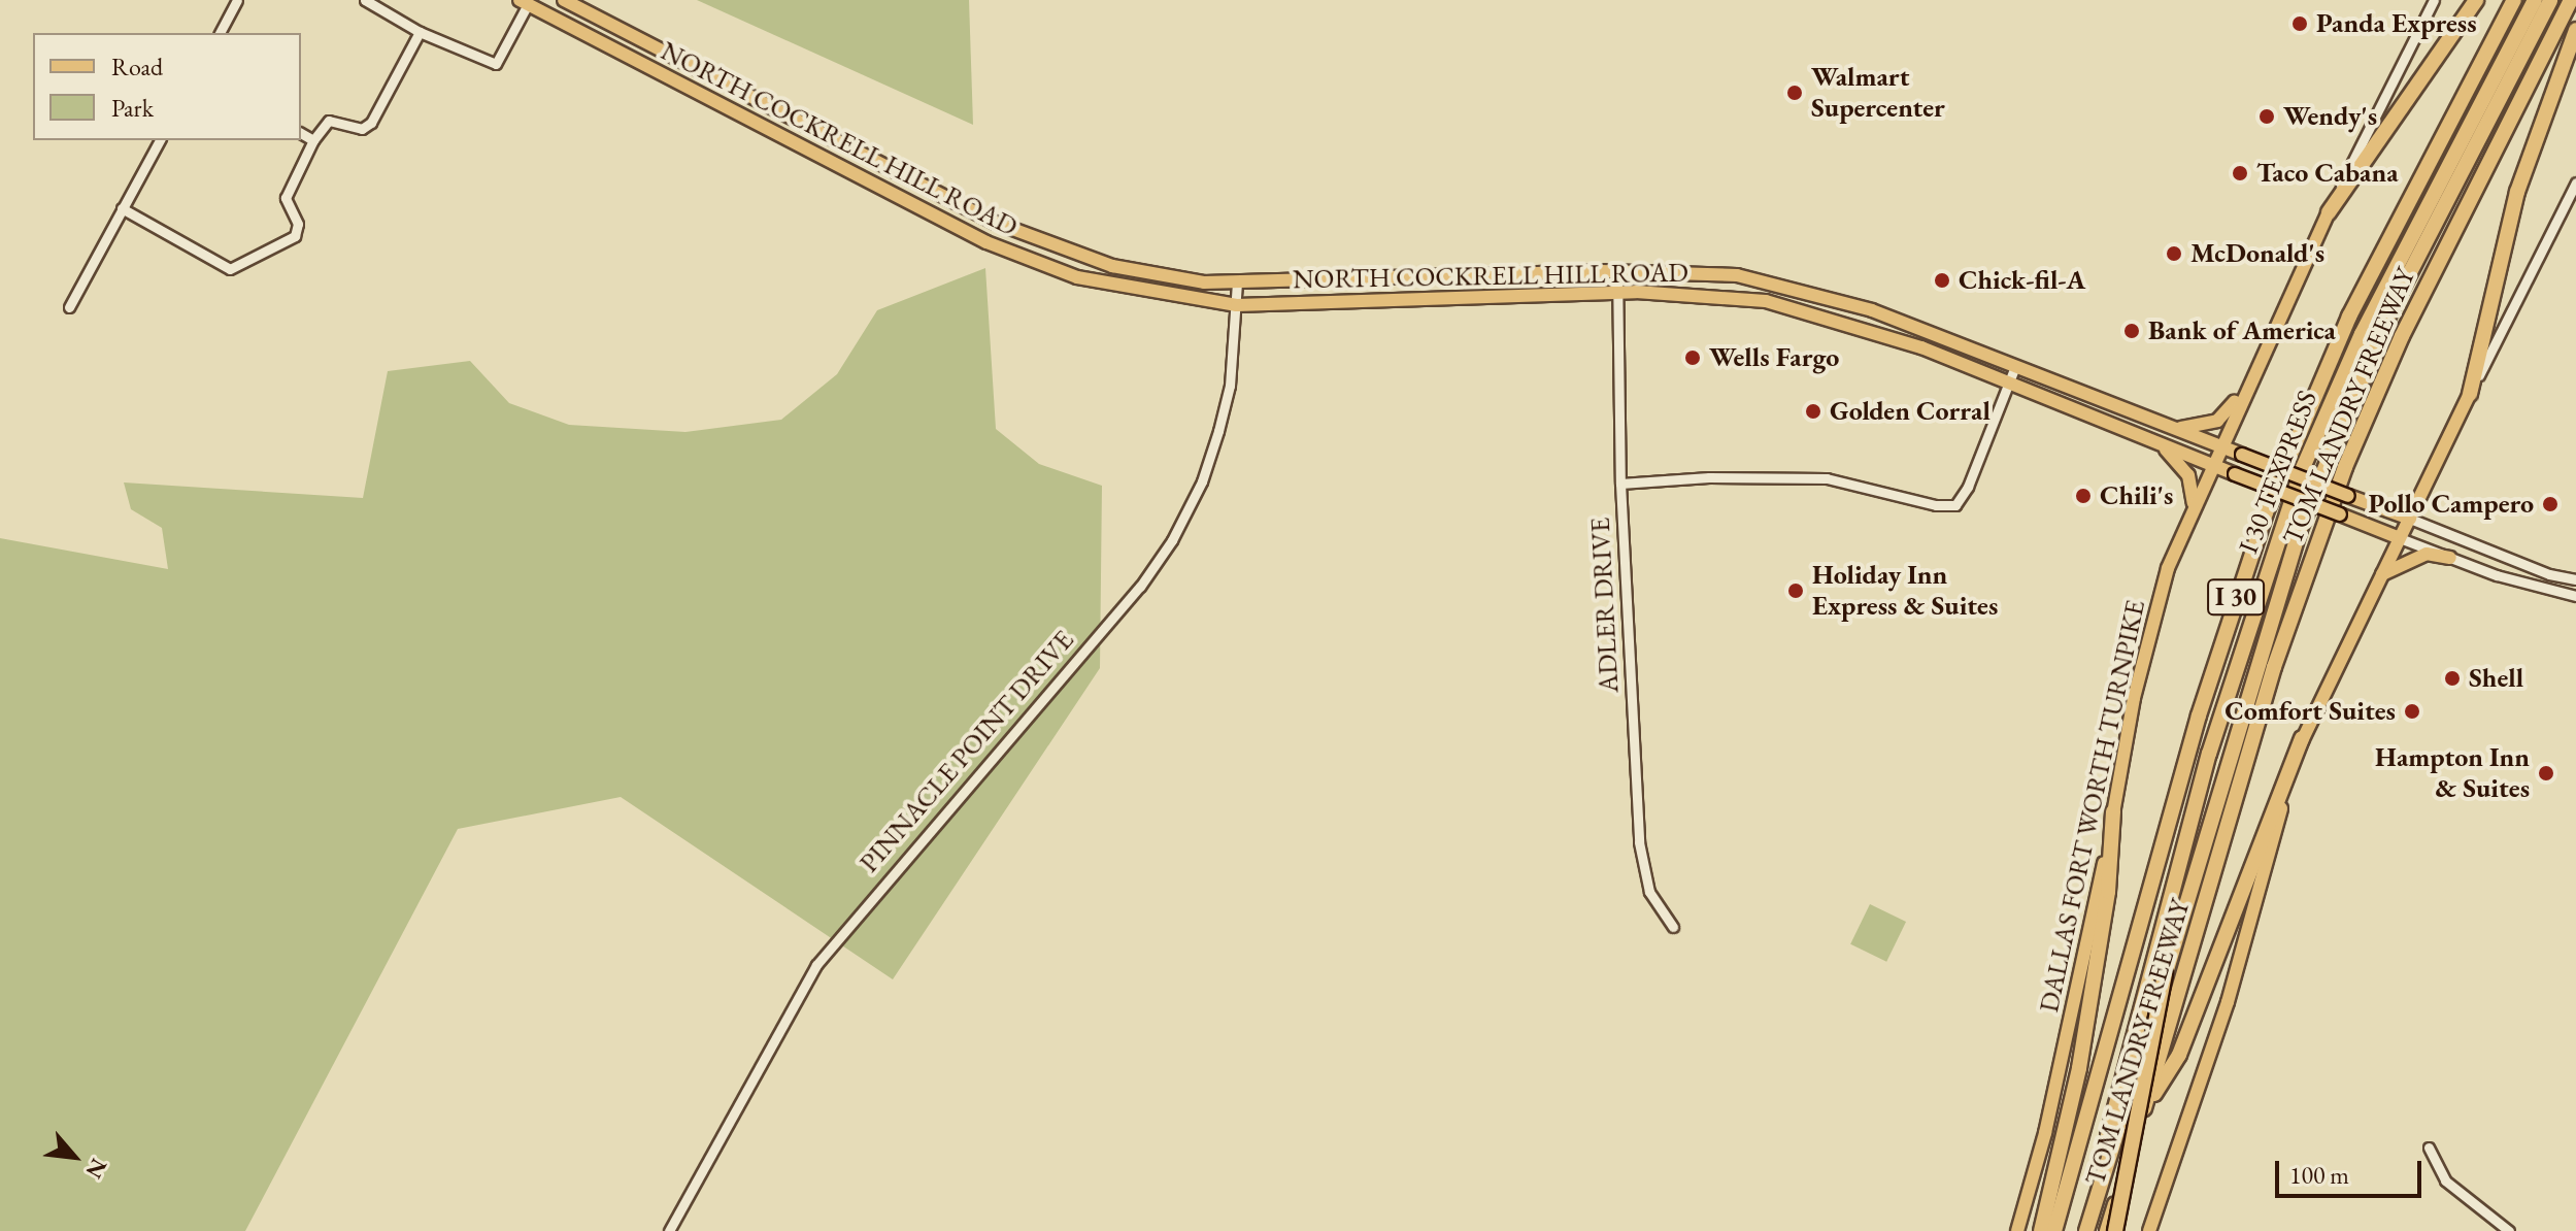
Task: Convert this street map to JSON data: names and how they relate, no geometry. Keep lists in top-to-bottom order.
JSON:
{
  "streets": {
    "highway": ["TOM LANDRY FREEWAY", "I 30 TEXPRESS", "I 30"],
    "main road": ["NORTH COCKRELL HILL ROAD", "DALLAS FORT WORTH TURNPIKE"],
    "street": ["ADLER DRIVE", "PINNACLE POINT DRIVE"]
  },
  "crossings": [
    ["NORTH COCKRELL HILL ROAD", "ADLER DRIVE"],
    ["NORTH COCKRELL HILL ROAD", "PINNACLE POINT DRIVE"],
    ["NORTH COCKRELL HILL ROAD", "DALLAS FORT WORTH TURNPIKE"]
  ],
  "places": [
    "Panda Express",
    "Walmart Supercenter",
    "Wendy's",
    "Taco Cabana",
    "McDonald's",
    "Chick-fil-A",
    "Bank of America",
    "Wells Fargo",
    "Golden Corral",
    "Chili's",
    "Pollo Campero",
    "Holiday Inn Express & Suites",
    "Shell",
    "Comfort Suites",
    "Hampton Inn & Suites"
  ],
  "legend": ["Road", "Park"],
  "scale_bar": "100 m",
  "north": "bottom right"
}
